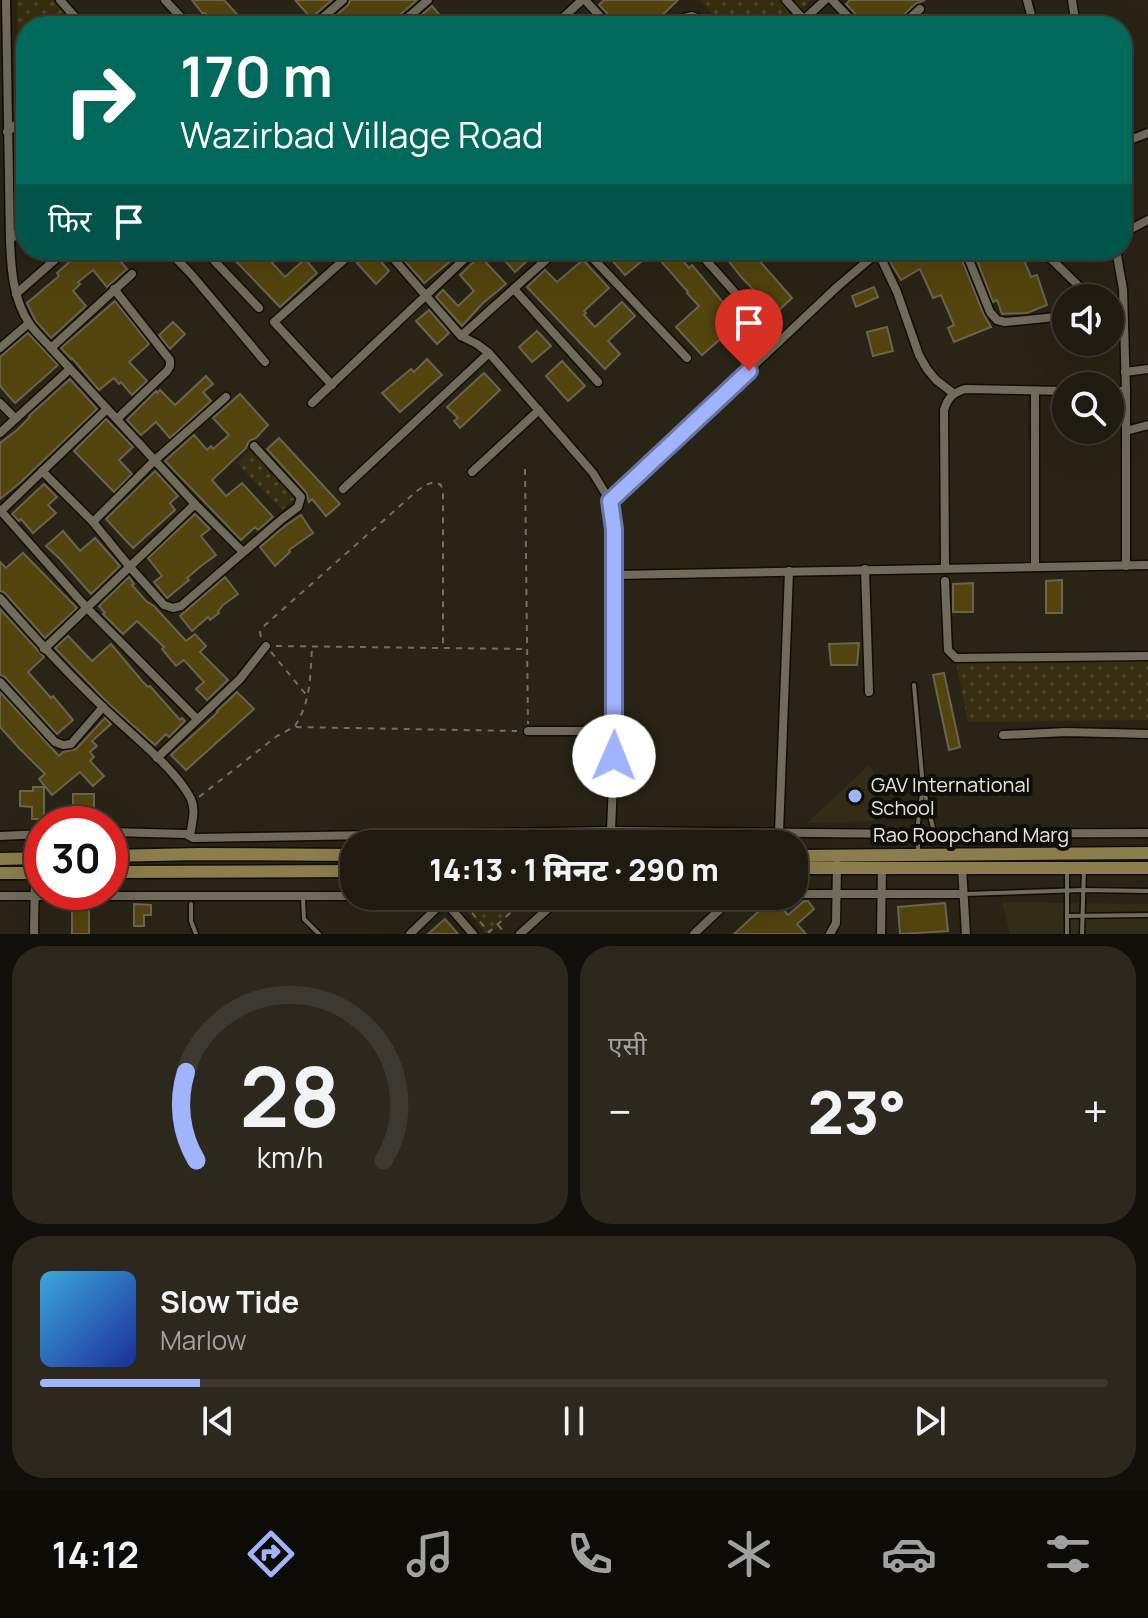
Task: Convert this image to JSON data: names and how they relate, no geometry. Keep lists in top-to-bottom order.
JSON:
{
  "streets": {
    "main road": ["Rao Roopchand Marg"]
  },
  "places": ["GAV International School"],
  "page": {
    "turn": ["170 m", "Wazirbad Village Road"],
    "then": "फिर",
    "limit": "30",
    "trip": "14:13 · 1 मिनट · 290 m",
    "tile": "एसी",
    "heat": ["−", "23°", "+"],
    "song": ["Slow Tide", "Marlow"],
    "tabs": "14:12",
    "gauge": ["28", "km/h"]
  }
}
